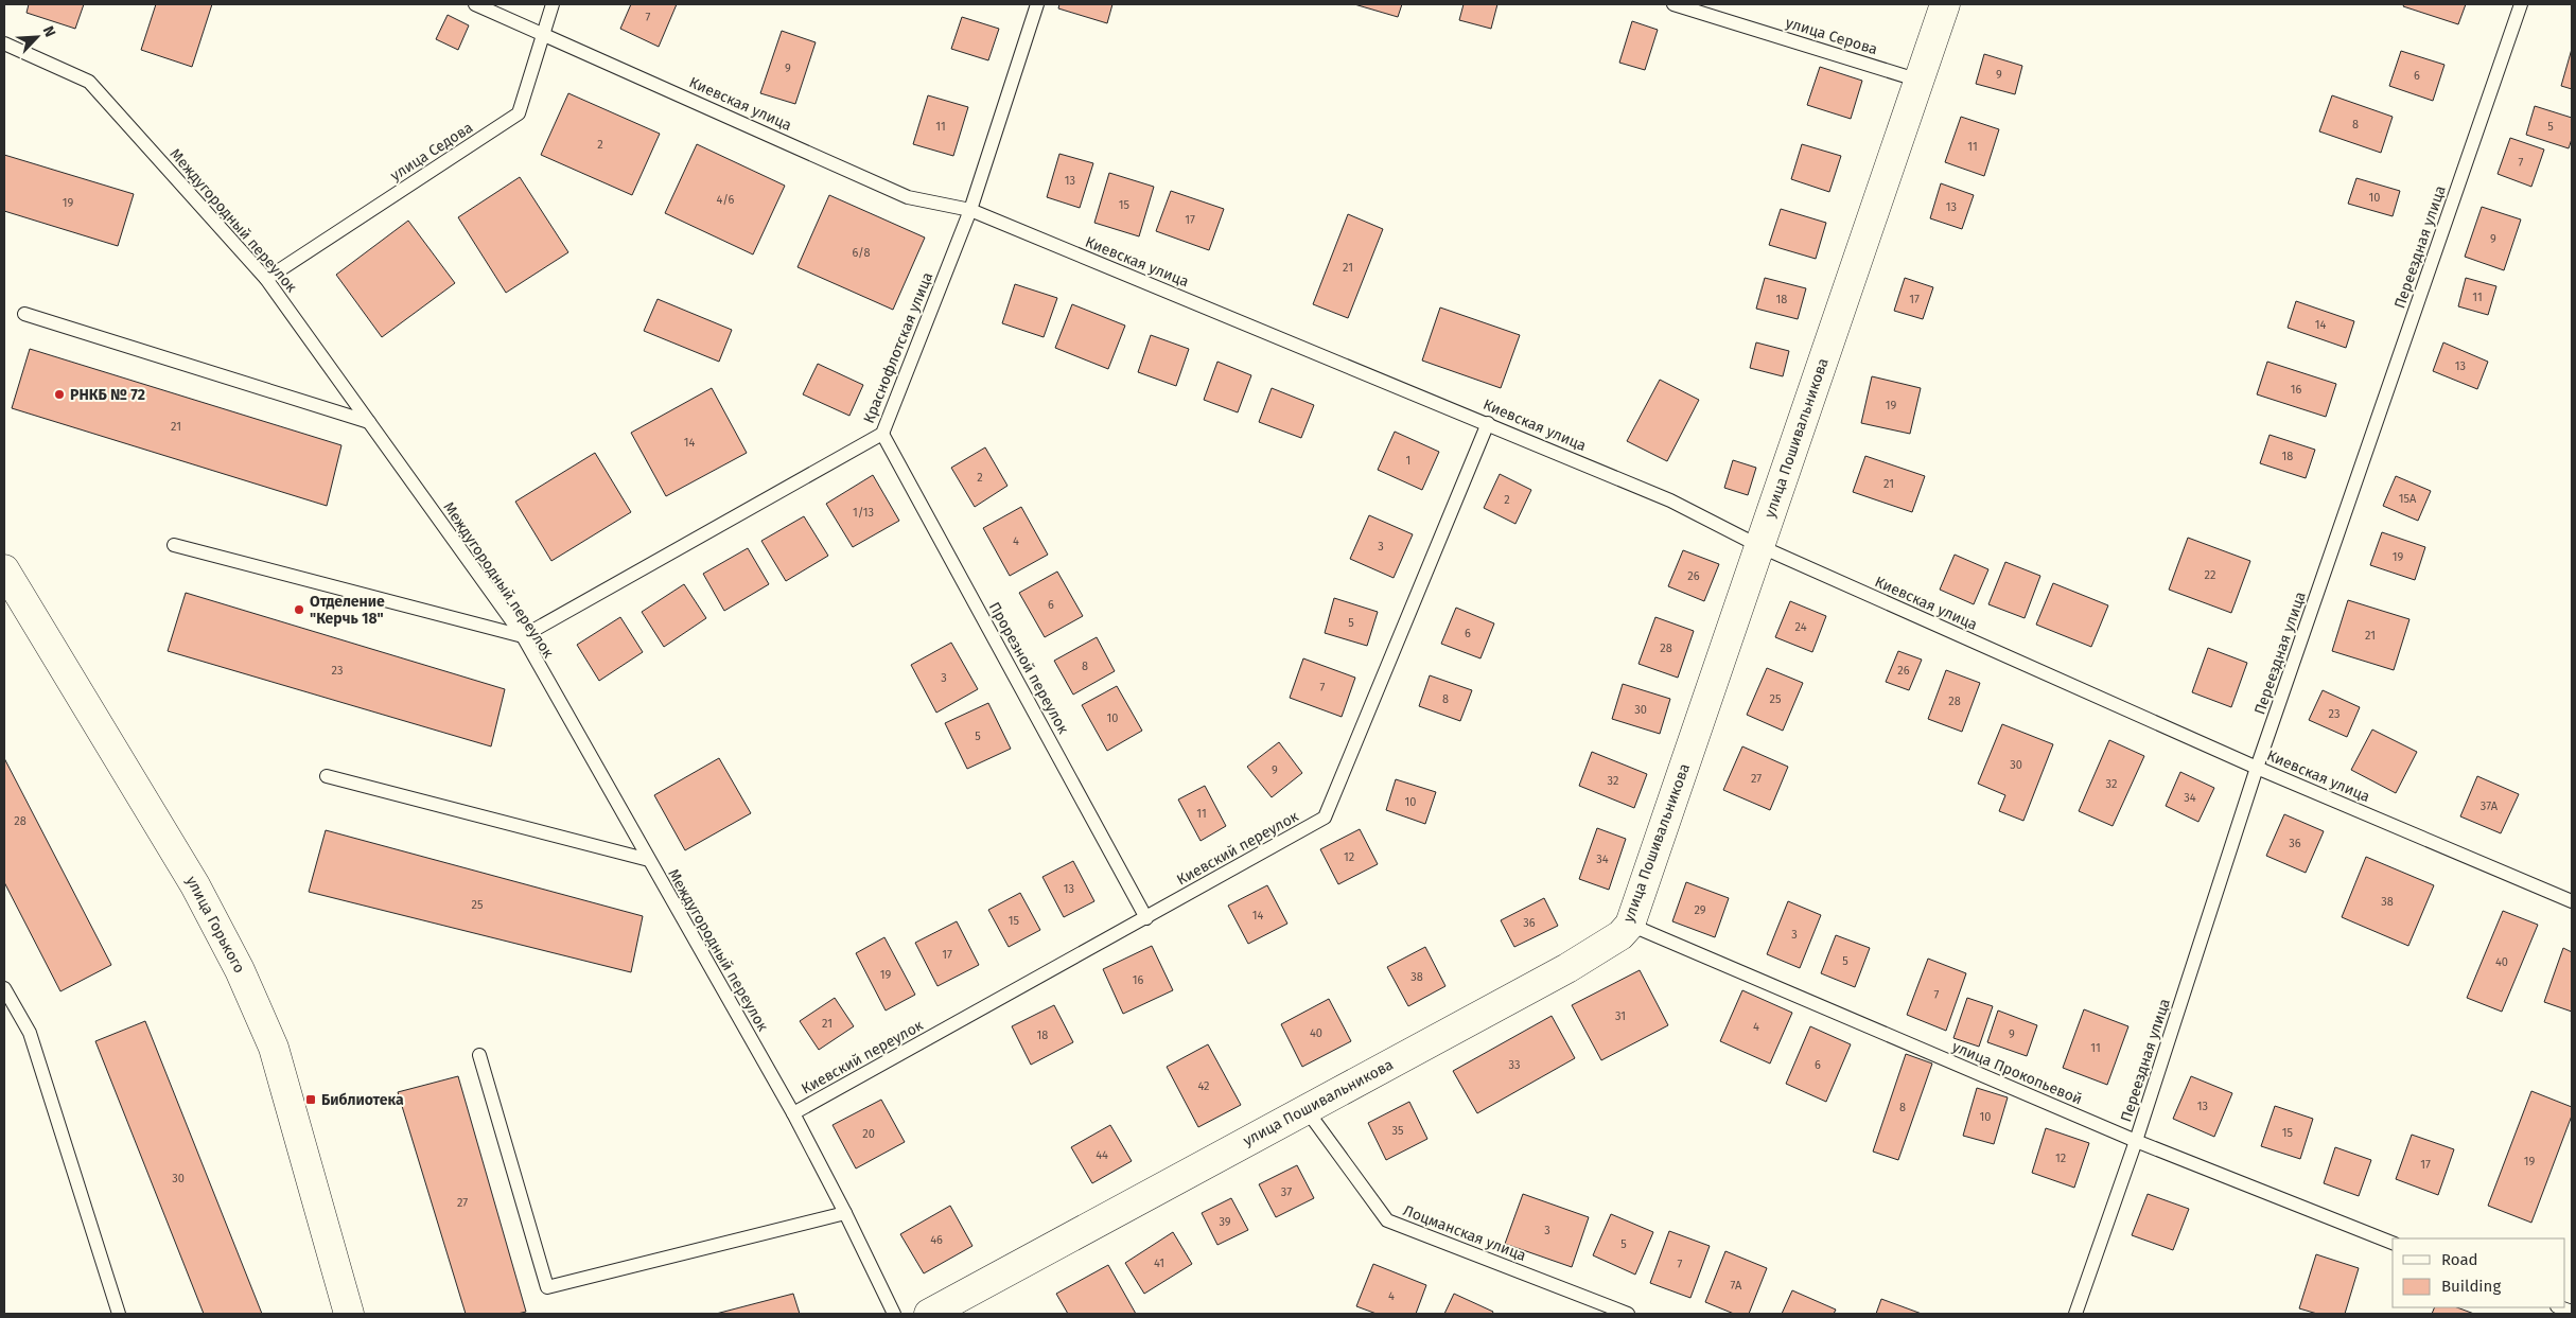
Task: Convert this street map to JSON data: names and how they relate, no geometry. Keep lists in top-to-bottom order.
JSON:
{
  "streets": {
    "main road": ["улица Пошивальникова", "улица Горького"],
    "lane": [
      "улица Серова",
      "Киевская улица",
      "улица Седова",
      "Междугородный переулок",
      "Переездная улица",
      "Краснофлотская улица",
      "Прорезной переулок",
      "Киевский переулок",
      "улица Прокопьевой",
      "Лоцманская улица"
    ]
  },
  "crossings": [
    ["улица Серова", "улица Пошивальникова"],
    ["Киевская улица", "улица Седова"],
    ["Киевская улица", "Переездная улица"],
    ["Киевская улица", "Краснофлотская улица"],
    ["Киевская улица", "улица Пошивальникова"],
    ["Киевская улица", "Киевский переулок"],
    ["улица Седова", "Междугородный переулок"],
    ["Междугородный переулок", "Краснофлотская улица"],
    ["Междугородный переулок", "Киевский переулок"],
    ["Переездная улица", "улица Прокопьевой"],
    ["Краснофлотская улица", "Прорезной переулок"],
    ["улица Пошивальникова", "улица Прокопьевой"],
    ["улица Пошивальникова", "Лоцманская улица"],
    ["Прорезной переулок", "Киевский переулок"]
  ],
  "places": {
    "other": ["РНКБ № 72", "Отделение \"Керчь 18\""],
    "transit": ["Библиотека"]
  },
  "house_numbers": [
    "7",
    "9",
    "9",
    "6",
    "8",
    "11",
    "5",
    "2",
    "11",
    "7",
    "13",
    "10",
    "4/6",
    "19",
    "15",
    "13",
    "17",
    "9",
    "6/8",
    "21",
    "11",
    "18",
    "17",
    "14",
    "13",
    "16",
    "19",
    "21",
    "14",
    "18",
    "1",
    "2",
    "21",
    "15А",
    "2",
    "1/13",
    "4",
    "3",
    "19",
    "22",
    "26",
    "6",
    "5",
    "24",
    "6",
    "21",
    "28",
    "8",
    "23",
    "26",
    "3",
    "7",
    "8",
    "25",
    "28",
    "30",
    "23",
    "10",
    "5",
    "30",
    "9",
    "27",
    "32",
    "32",
    "34",
    "10",
    "37А",
    "11",
    "28",
    "36",
    "12",
    "34",
    "13",
    "38",
    "25",
    "29",
    "14",
    "15",
    "36",
    "3",
    "17",
    "5",
    "40",
    "19",
    "38",
    "16",
    "7",
    "31",
    "21",
    "4",
    "40",
    "9",
    "18",
    "11",
    "33",
    "6",
    "42",
    "13",
    "8",
    "10",
    "35",
    "15",
    "20",
    "44",
    "12",
    "19",
    "17",
    "30",
    "37",
    "27",
    "39",
    "3",
    "46",
    "5",
    "41",
    "7",
    "7А",
    "4"
  ],
  "legend": ["Road", "Building"],
  "north": "top right"
}
